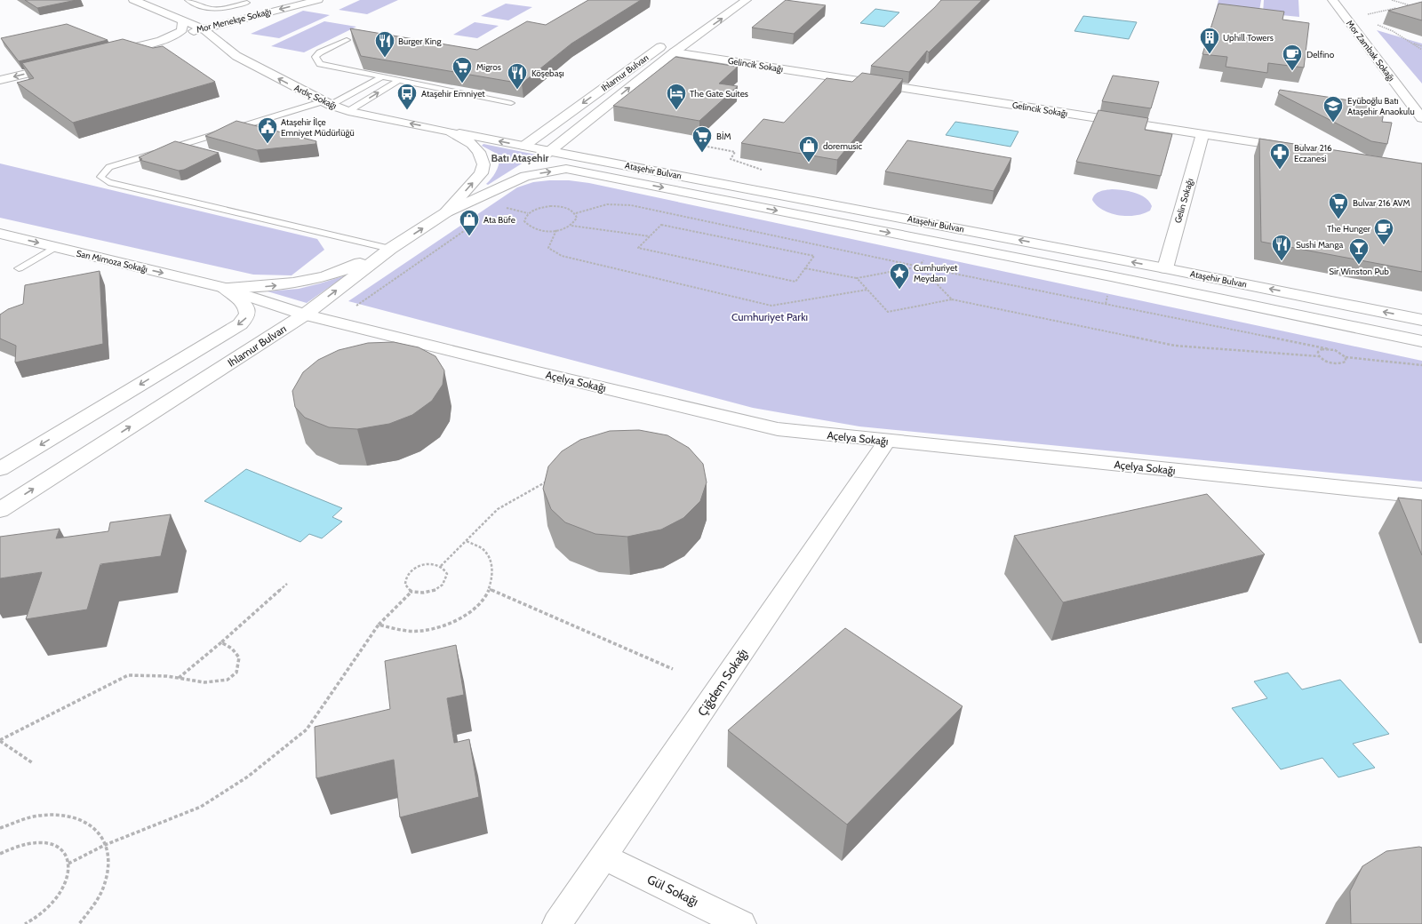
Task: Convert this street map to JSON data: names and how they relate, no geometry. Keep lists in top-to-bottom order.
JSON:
{
  "streets": {
    "street": [
      "Mor Menekşe Sokağı",
      "Mor Zambak Sokağı",
      "Gelincik Sokağı",
      "Ihlamur Bulvarı",
      "Ardıç Sokağı",
      "Ataşehir Bulvarı",
      "Gelin Sokağı",
      "Sarı Mimoza Sokağı",
      "Açelya Sokağı",
      "Çiğdem Sokağı",
      "Gül Sokağı"
    ]
  },
  "crossings": [
    ["Mor Menekşe Sokağı", "Ardıç Sokağı"],
    ["Gelincik Sokağı", "Ihlamur Bulvarı"],
    ["Gelincik Sokağı", "Gelin Sokağı"],
    ["Ihlamur Bulvarı", "Ardıç Sokağı"],
    ["Ihlamur Bulvarı", "Ataşehir Bulvarı"],
    ["Ihlamur Bulvarı", "Açelya Sokağı"],
    ["Ardıç Sokağı", "Ataşehir Bulvarı"],
    ["Ataşehir Bulvarı", "Gelin Sokağı"],
    ["Sarı Mimoza Sokağı", "Açelya Sokağı"],
    ["Açelya Sokağı", "Çiğdem Sokağı"],
    ["Çiğdem Sokağı", "Gül Sokağı"]
  ],
  "one_way": ["Mor Menekşe Sokağı", "Sarı Mimoza Sokağı"],
  "districts": ["Batı Ataşehir"],
  "parks": ["Cumhuriyet Parkı"],
  "places": {
    "building": ["Uphill Towers"],
    "restaurant": ["Burger King", "Köşebaşı", "Sushi Manga"],
    "cafe": ["Delfino", "The Hunger"],
    "supermarket": ["Migros", "BİM", "Bulvar 216 AVM"],
    "bus stop": ["Ataşehir Emniyet"],
    "hotel": ["The Gate Suites"],
    "school or university": ["Eyüboğlu Batı Ataşehir Anaokulu"],
    "public building": ["Ataşehir İlçe Emniyet Müdürlüğü"],
    "shop": ["doremusic", "Ata Büfe"],
    "pharmacy": ["Bulvar 216 Eczanesi"],
    "bar": ["Sir Winston Pub"],
    "place": ["Cumhuriyet Meydanı"]
  }
}
